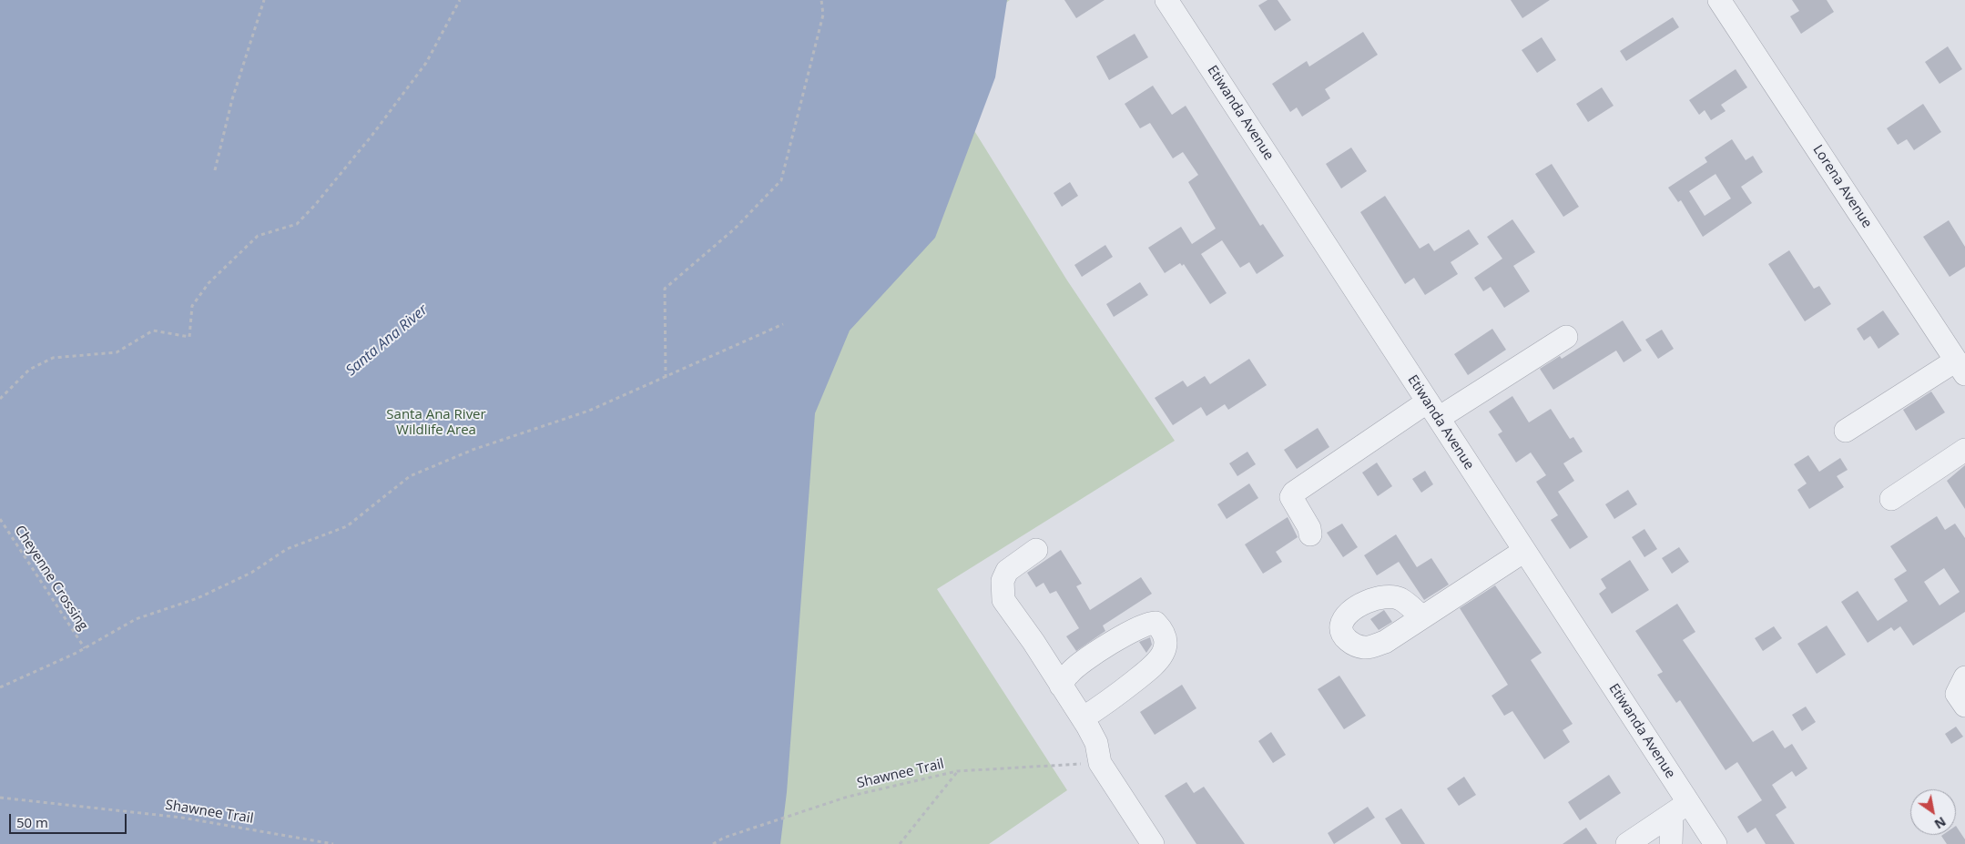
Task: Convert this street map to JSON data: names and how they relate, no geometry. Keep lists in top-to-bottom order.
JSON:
{
  "streets": {
    "street": ["Etiwanda Avenue", "Lorena Avenue"],
    "path": ["Cheyenne Crossing", "Shawnee Trail"]
  },
  "water": ["Santa Ana River"],
  "parks": ["Santa Ana River Wildlife Area"],
  "scale_bar": "50 m",
  "north": "bottom right"
}
